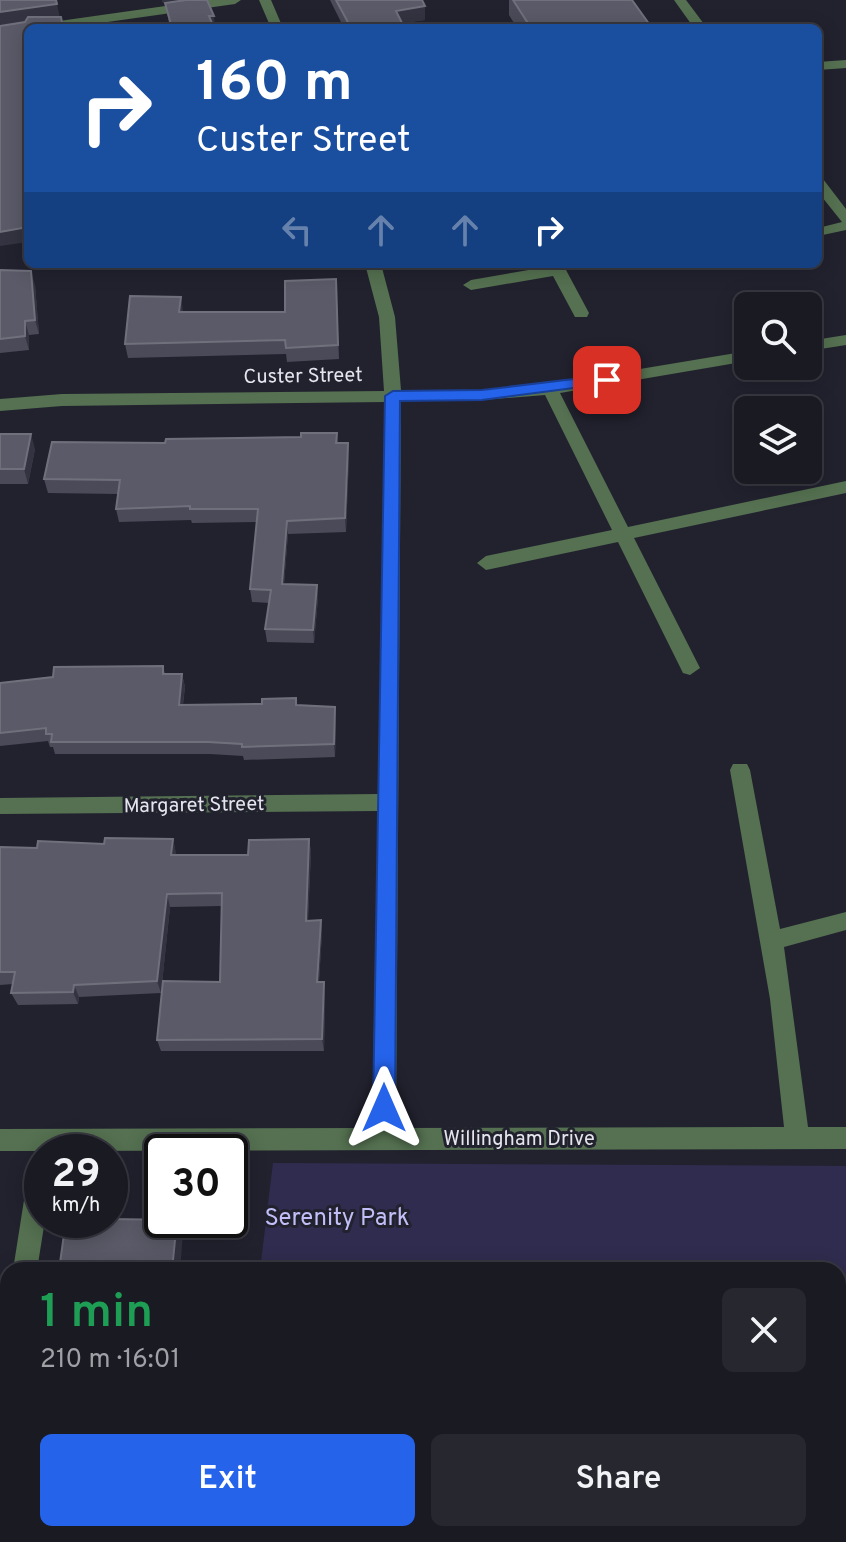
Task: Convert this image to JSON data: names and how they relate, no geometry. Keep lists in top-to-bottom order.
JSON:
{
  "streets": {
    "street": ["Custer Street", "Margaret Street", "Willingham Drive"]
  },
  "parks": ["Serenity Park"],
  "page": {
    "turn": ["160 m", "Custer Street"],
    "speed": "29 km/h",
    "limit": "30",
    "heading": ["1 min", "210 m · 16:01"],
    "buttons": ["Exit", "Share"]
  }
}
